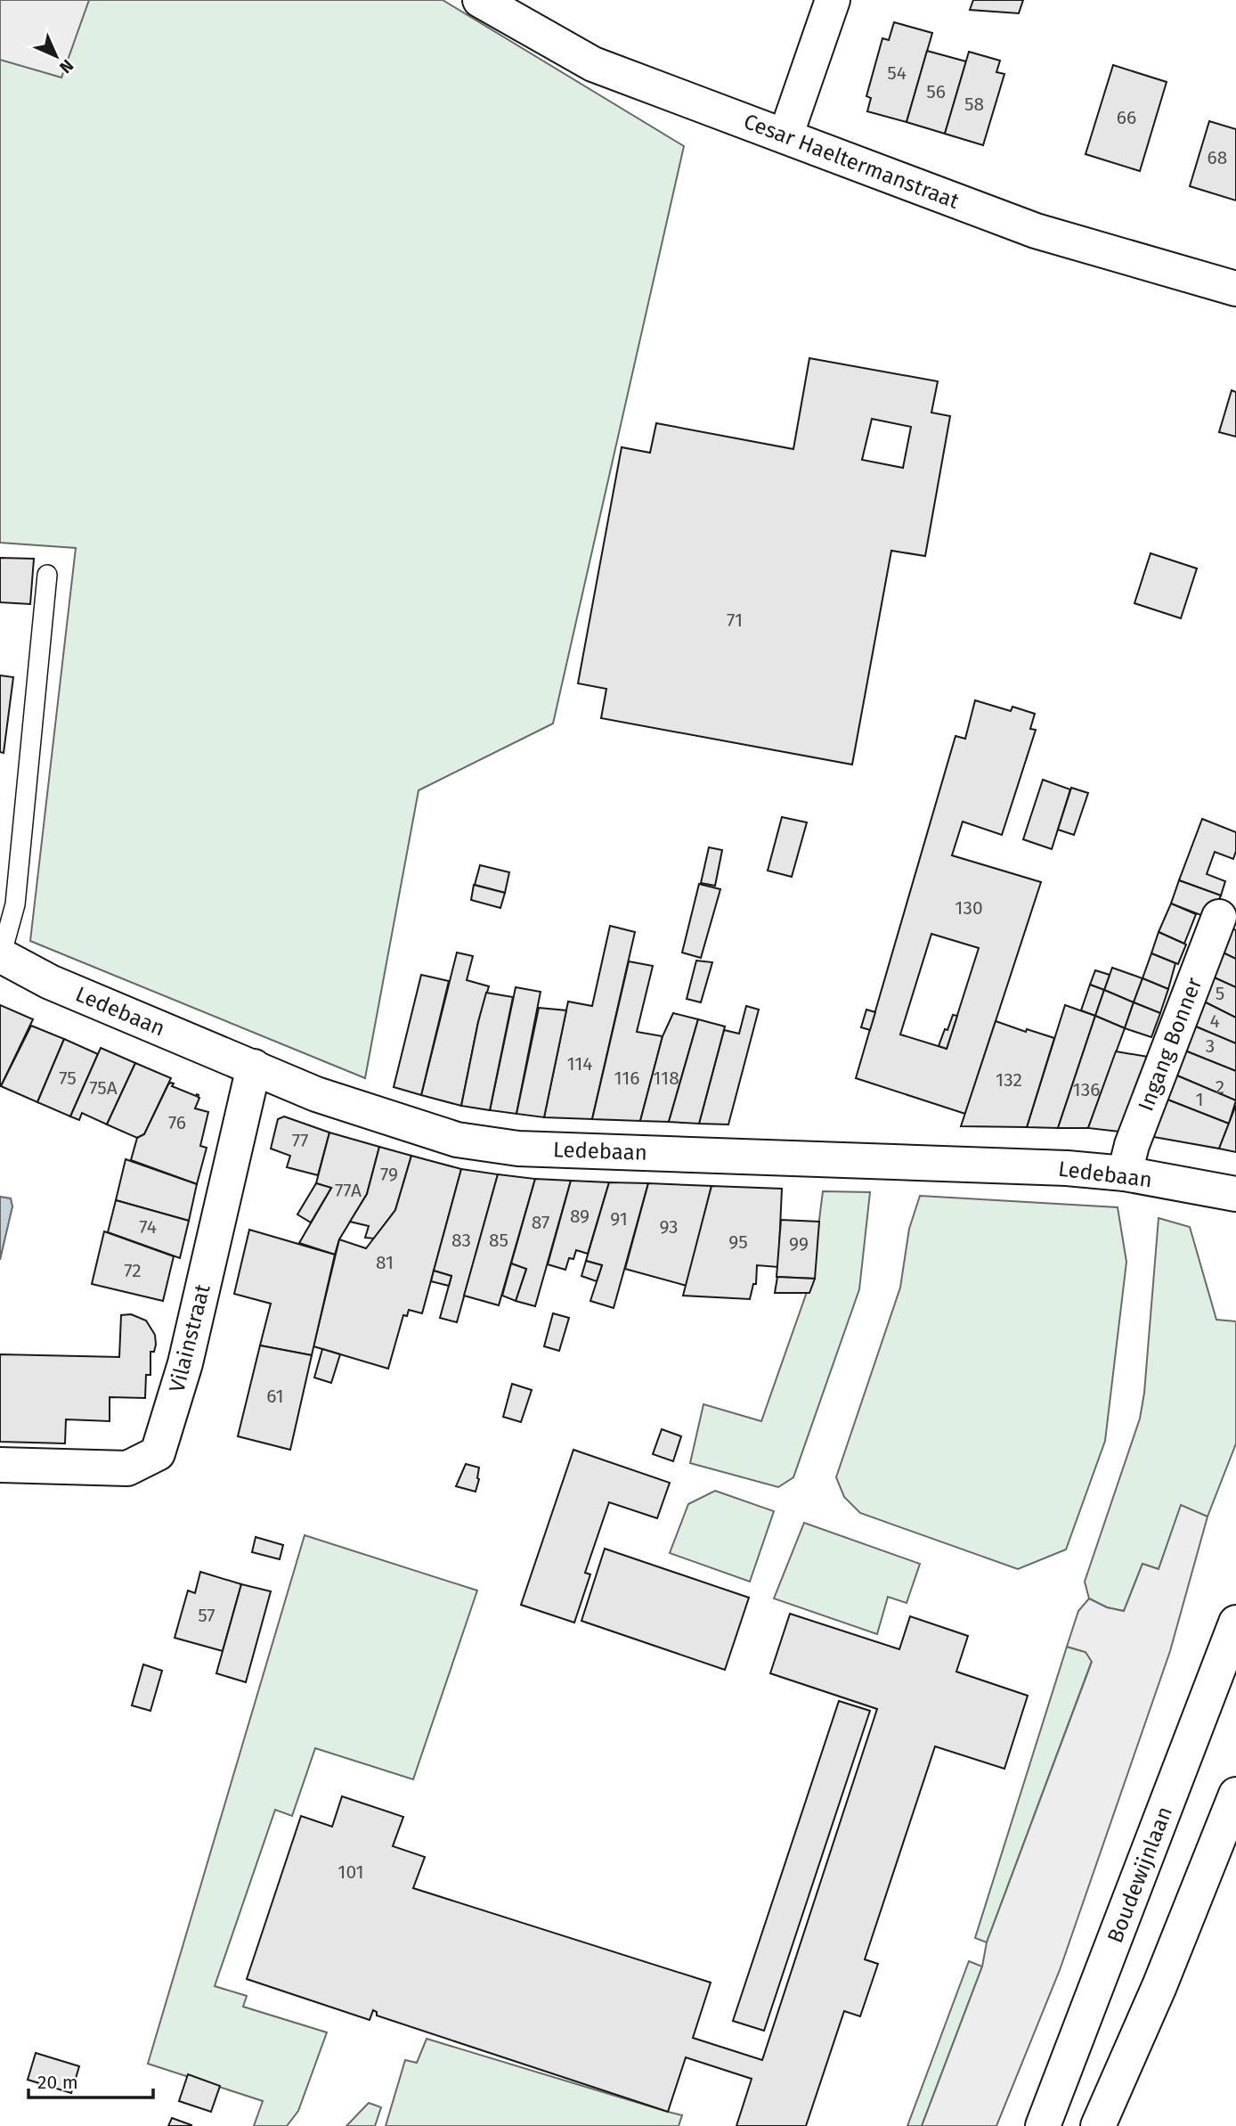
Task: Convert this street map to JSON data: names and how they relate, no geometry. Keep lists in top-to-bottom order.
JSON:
{
  "streets": {
    "street": [
      "Cesar Haeltermanstraat",
      "Ledebaan",
      "Ingang Bonner",
      "Vilainstraat",
      "Boudewijnlaan"
    ]
  },
  "crossings": [
    ["Ledebaan", "Ingang Bonner"],
    ["Ledebaan", "Vilainstraat"]
  ],
  "house_numbers": [
    "54",
    "56",
    "58",
    "66",
    "68",
    "71",
    "130",
    "5",
    "4",
    "3",
    "114",
    "75",
    "116",
    "118",
    "132",
    "2",
    "75A",
    "136",
    "1",
    "76",
    "77",
    "79",
    "77A",
    "89",
    "91",
    "87",
    "74",
    "93",
    "83",
    "85",
    "95",
    "99",
    "81",
    "72",
    "61",
    "57",
    "101"
  ],
  "scale_bar": "20 m",
  "north": "bottom right"
}
